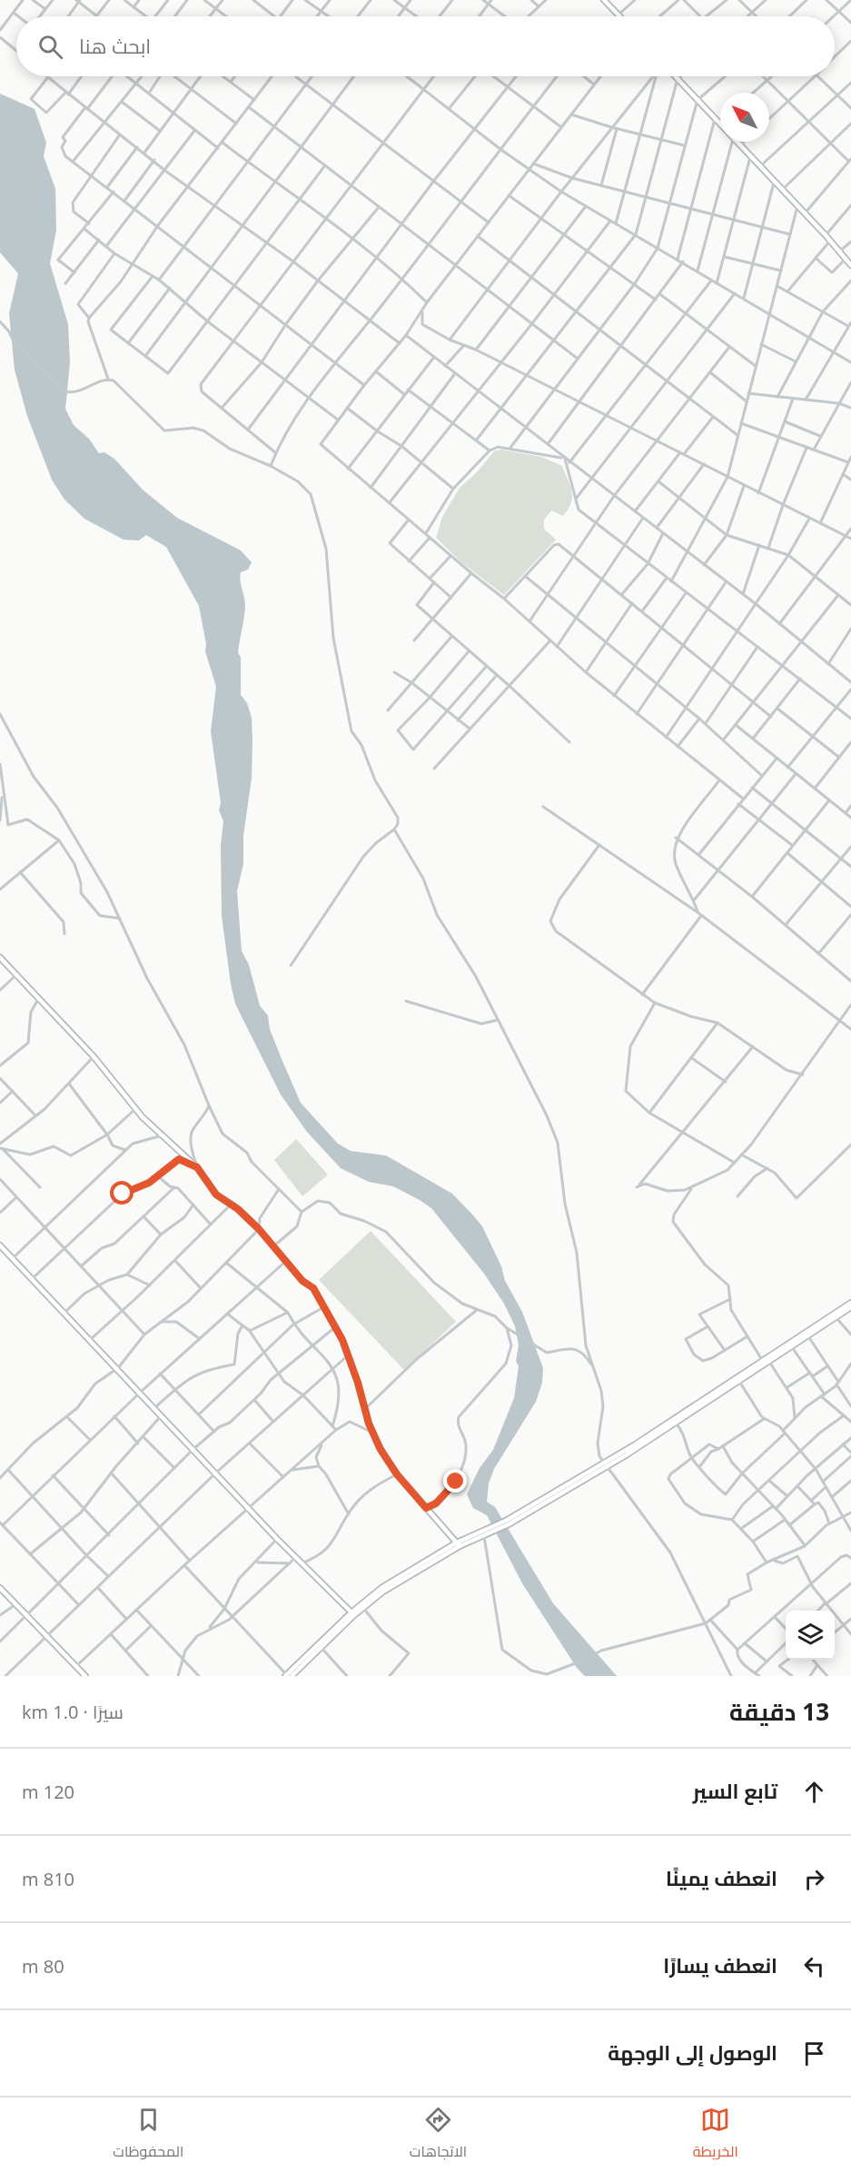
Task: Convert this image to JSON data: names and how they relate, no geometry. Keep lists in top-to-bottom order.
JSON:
{
  "north": "top left",
  "page": {
    "search": "ابحث هنا",
    "heading": ["13 دقيقة", "سيرًا · 1.0 km"],
    "list": [
      ["تابع السير", "120 m"],
      ["انعطف يمينًا", "810 m"],
      ["انعطف يسارًا", "80 m"],
      "الوصول إلى الوجهة"
    ],
    "nav": ["الخريطة", "الاتجاهات", "المحفوظات"]
  }
}
